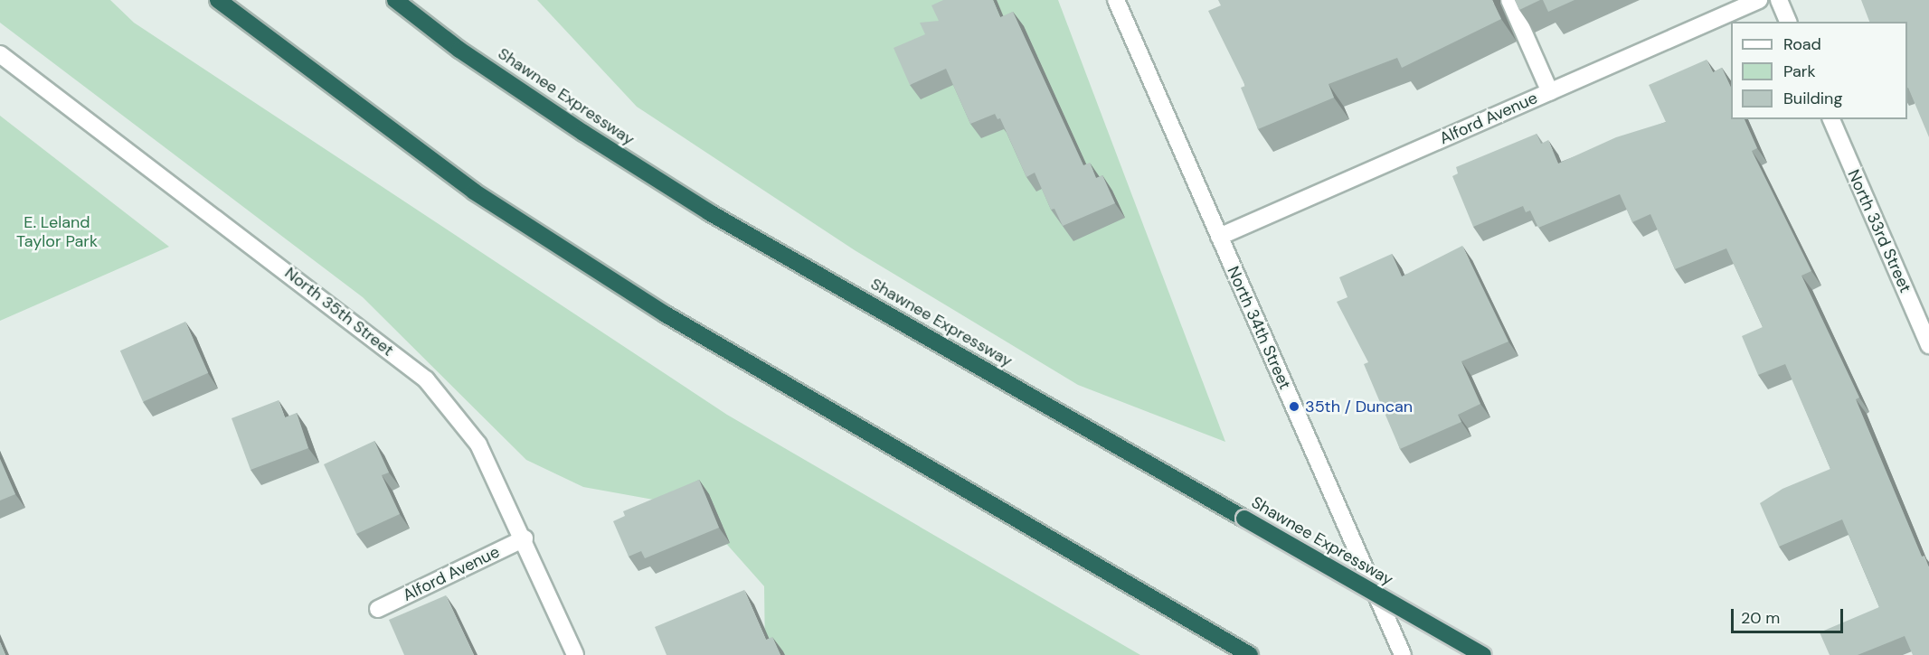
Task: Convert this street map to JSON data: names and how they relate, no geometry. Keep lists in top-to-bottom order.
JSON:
{
  "streets": {
    "highway": ["Shawnee Expressway"],
    "street": [
      "Alford Avenue",
      "North 33rd Street",
      "North 35th Street",
      "North 34th Street"
    ]
  },
  "crossings": [
    ["Alford Avenue", "North 35th Street"],
    ["Alford Avenue", "North 34th Street"]
  ],
  "parks": ["E. Leland Taylor Park"],
  "places": ["35th / Duncan"],
  "legend": ["Road", "Park", "Building"],
  "scale_bar": "20 m"
}
